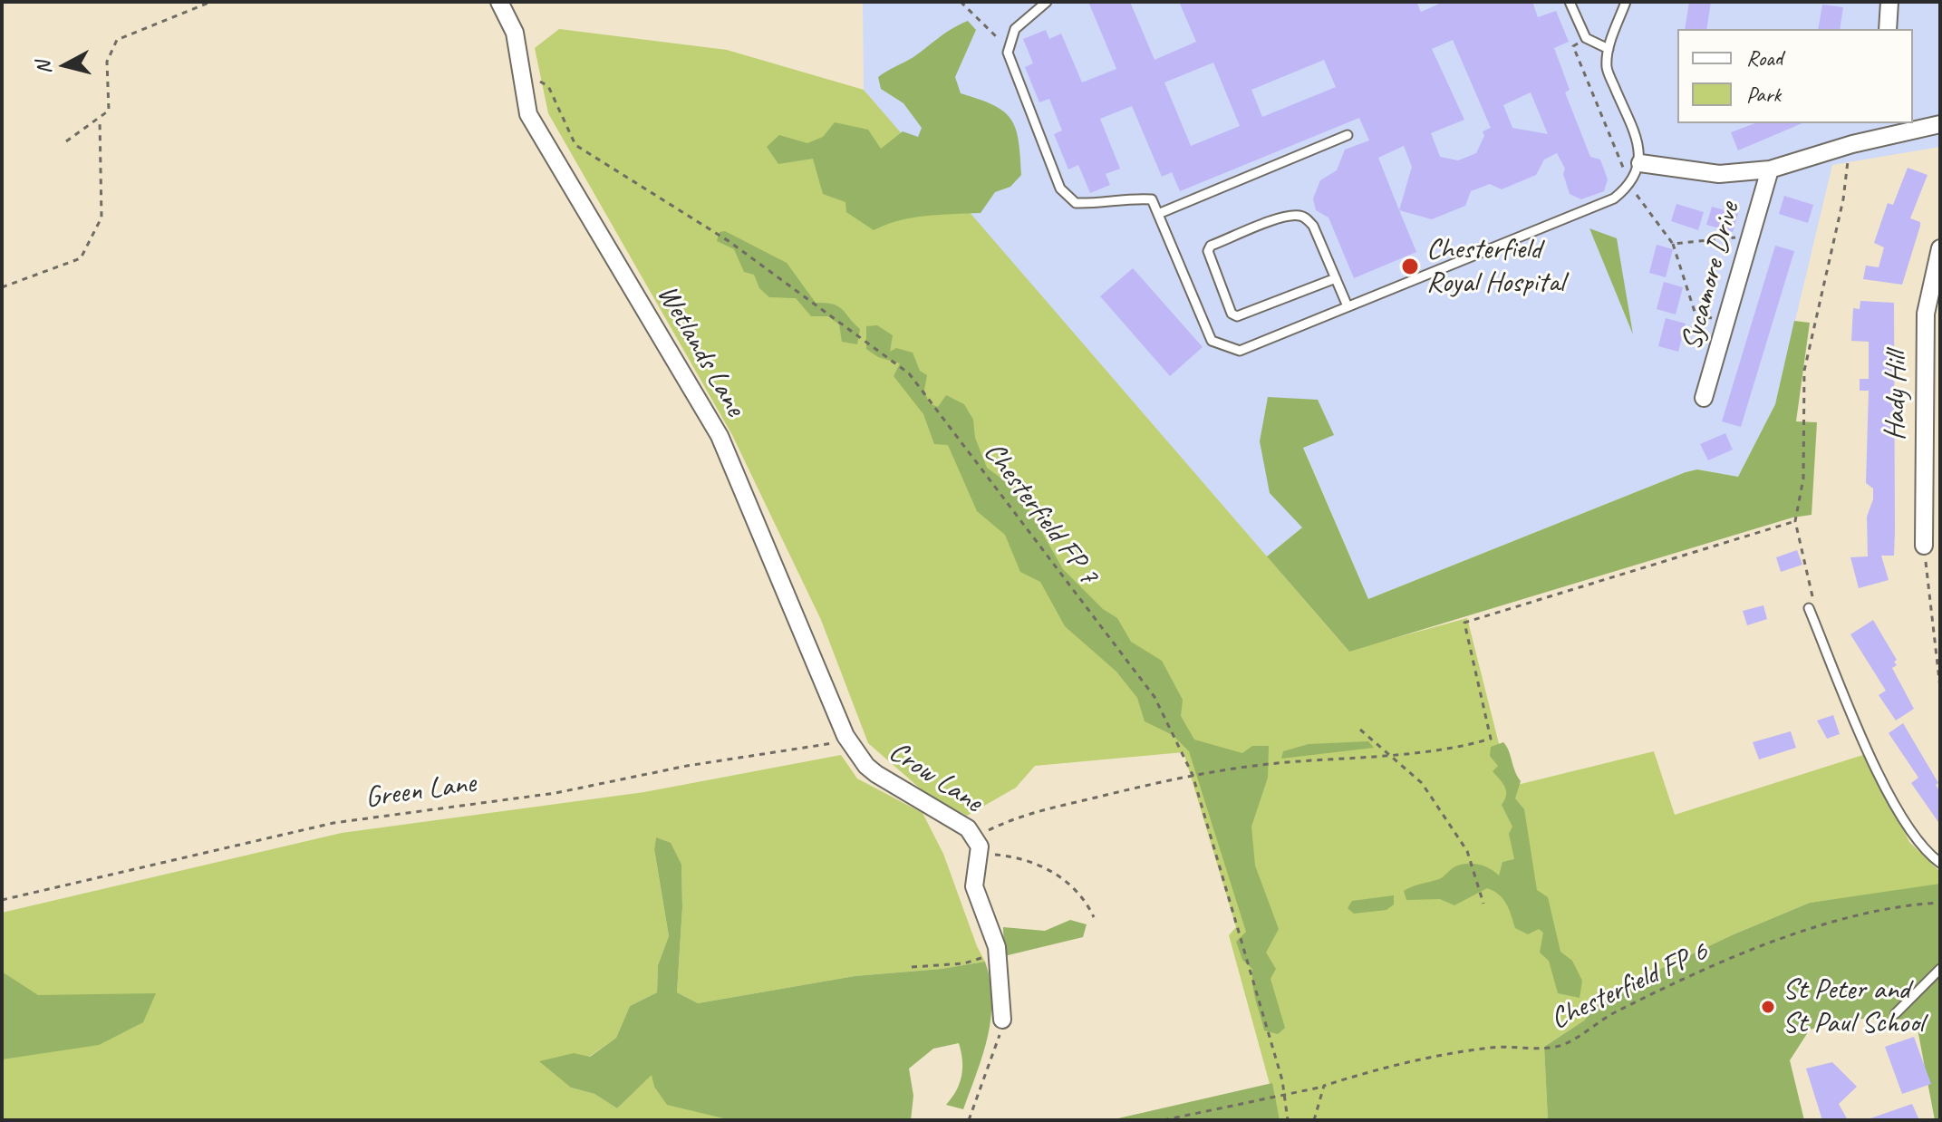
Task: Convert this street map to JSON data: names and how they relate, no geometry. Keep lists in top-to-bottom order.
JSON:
{
  "streets": {
    "street": [
      "Sycamore Drive",
      "Wetlands Lane",
      "Hady Hill",
      "Crow Lane"
    ],
    "path": ["Chesterfield FP 7", "Green Lane", "Chesterfield FP 6"]
  },
  "crossings": [
    ["Wetlands Lane", "Crow Lane"],
    ["Wetlands Lane", "Green Lane"],
    ["Chesterfield FP 7", "Chesterfield FP 6"],
    ["Crow Lane", "Green Lane"]
  ],
  "places": ["Chesterfield Royal Hospital", "St Peter and St Paul School"],
  "legend": ["Road", "Park"],
  "north": "left"
}
